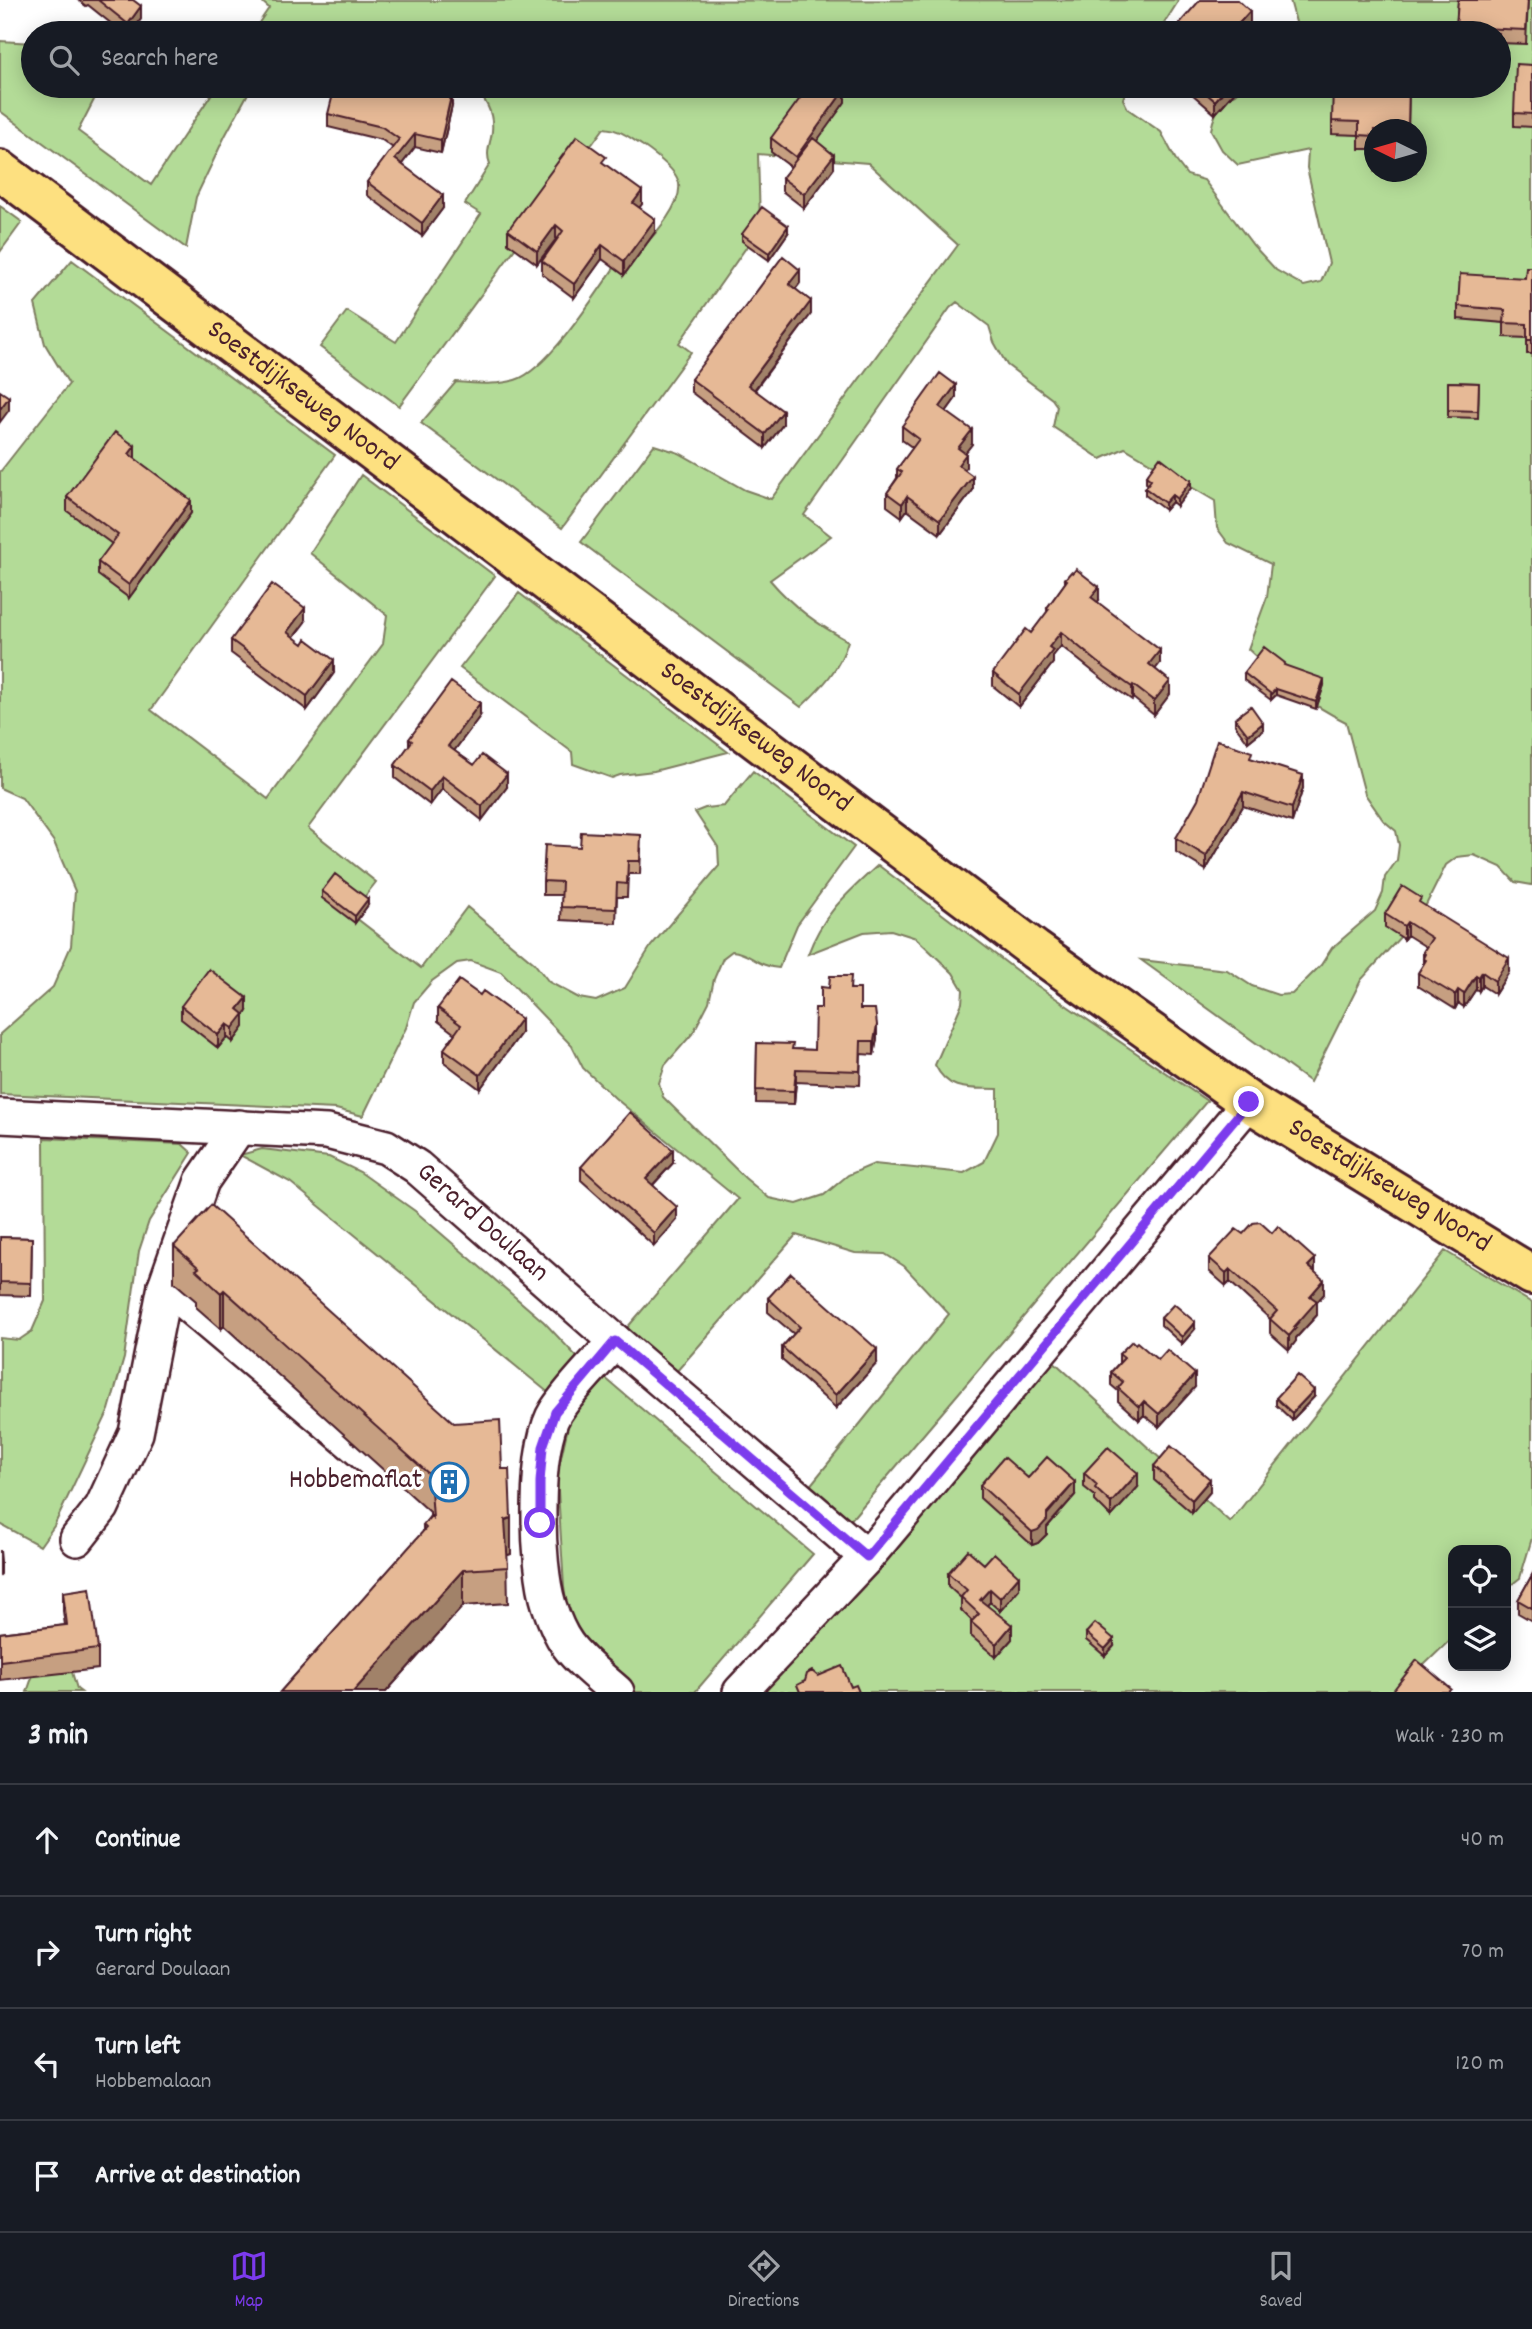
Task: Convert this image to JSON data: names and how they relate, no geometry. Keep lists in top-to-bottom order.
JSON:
{
  "streets": {
    "main road": ["Soestdijkseweg Noord"],
    "street": ["Gerard Doulaan"]
  },
  "places": {
    "building": ["Hobbemaflat"]
  },
  "north": "left",
  "page": {
    "search": "Search here",
    "heading": ["3 min", "Walk · 230 m"],
    "list": [
      ["Continue", "40 m"],
      ["Turn right", "Gerard Doulaan", "70 m"],
      ["Turn left", "Hobbemalaan", "120 m"],
      "Arrive at destination"
    ],
    "nav": ["Map", "Directions", "Saved"]
  }
}
